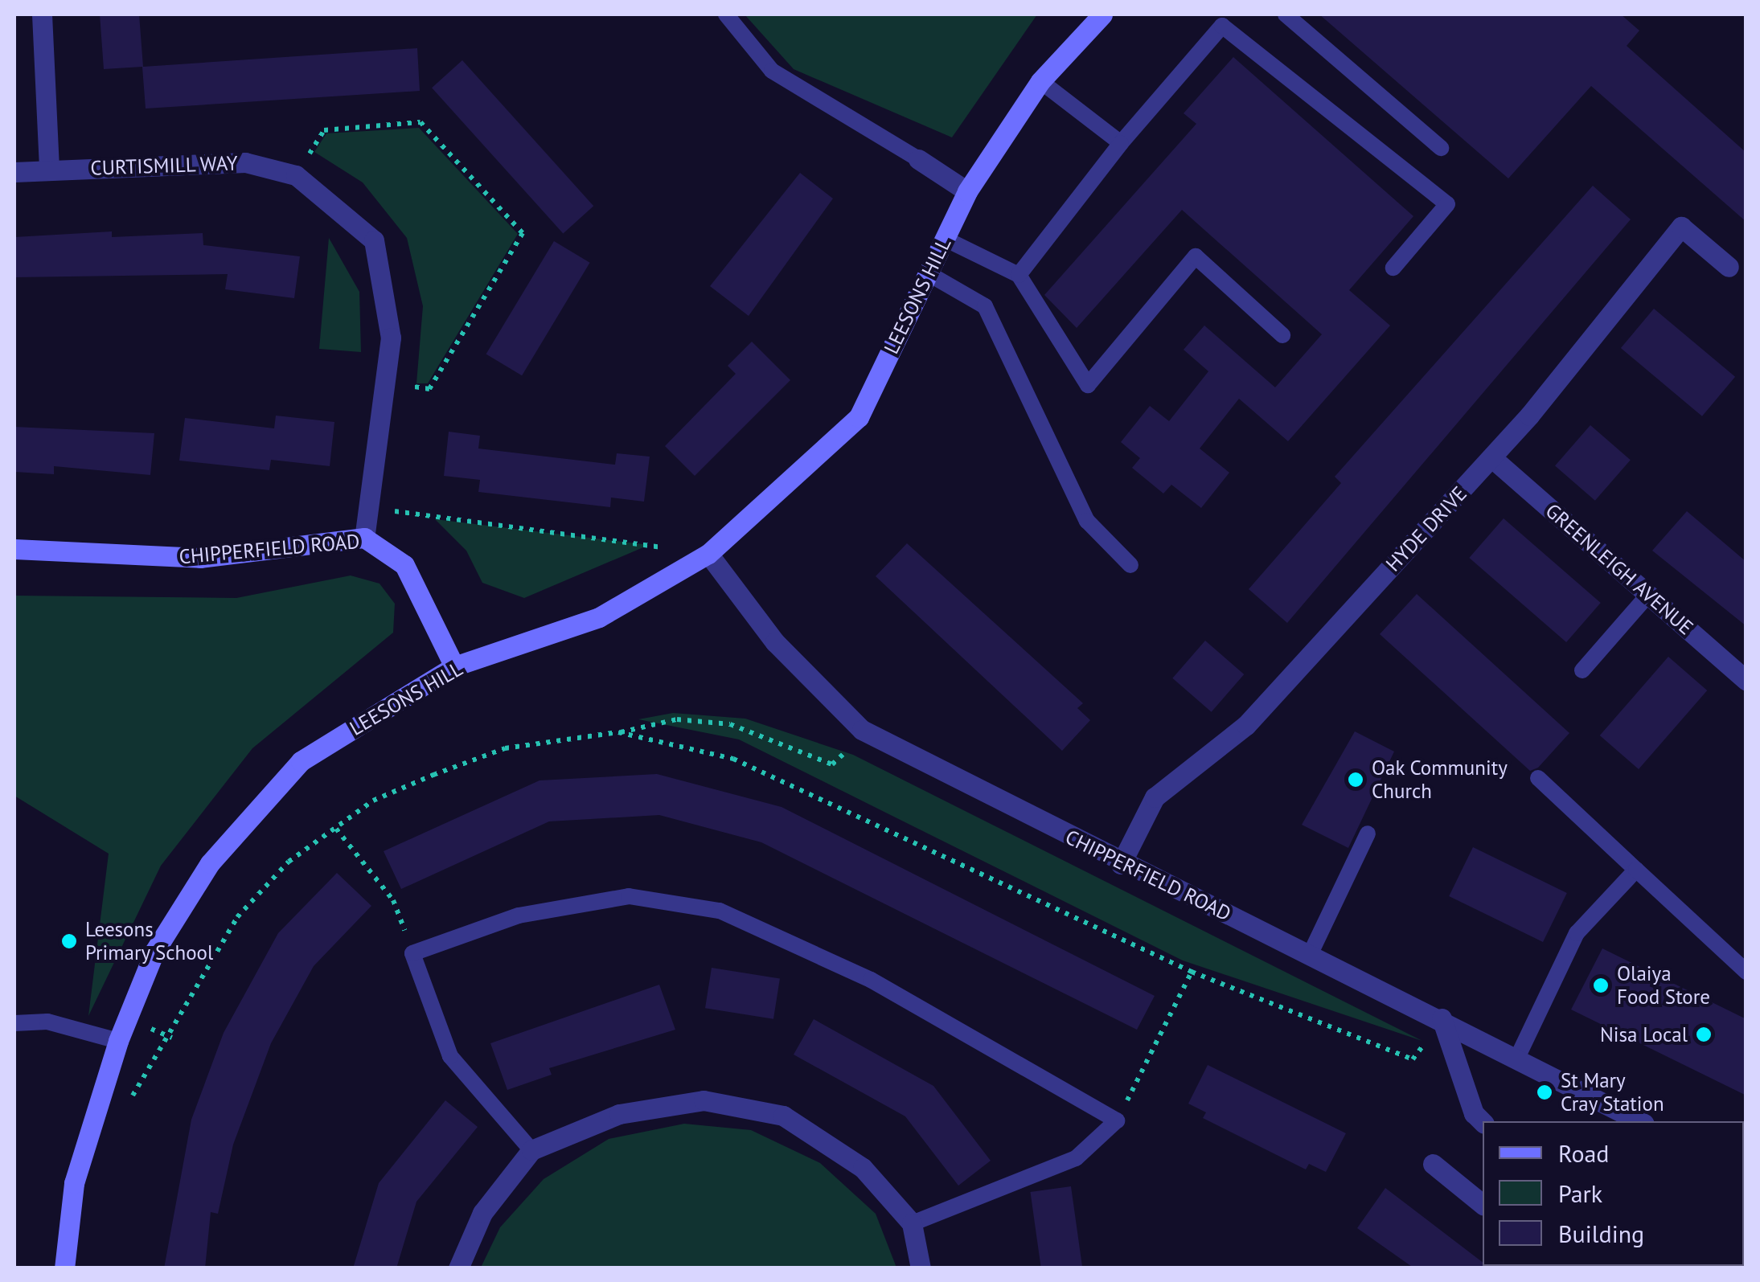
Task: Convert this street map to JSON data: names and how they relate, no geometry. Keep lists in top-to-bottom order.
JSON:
{
  "streets": {
    "street": [
      "CURTISMILL WAY",
      "LEESONS HILL",
      "HYDE DRIVE",
      "CHIPPERFIELD ROAD",
      "GREENLEIGH AVENUE"
    ]
  },
  "crossings": [
    ["CURTISMILL WAY", "CHIPPERFIELD ROAD"],
    ["LEESONS HILL", "CHIPPERFIELD ROAD"],
    ["HYDE DRIVE", "CHIPPERFIELD ROAD"],
    ["HYDE DRIVE", "GREENLEIGH AVENUE"]
  ],
  "places": [
    "Oak Community Church",
    "Leesons Primary School",
    "Olaiya Food Store",
    "Nisa Local",
    "St Mary Cray Station"
  ],
  "legend": ["Road", "Park", "Building"]
}
